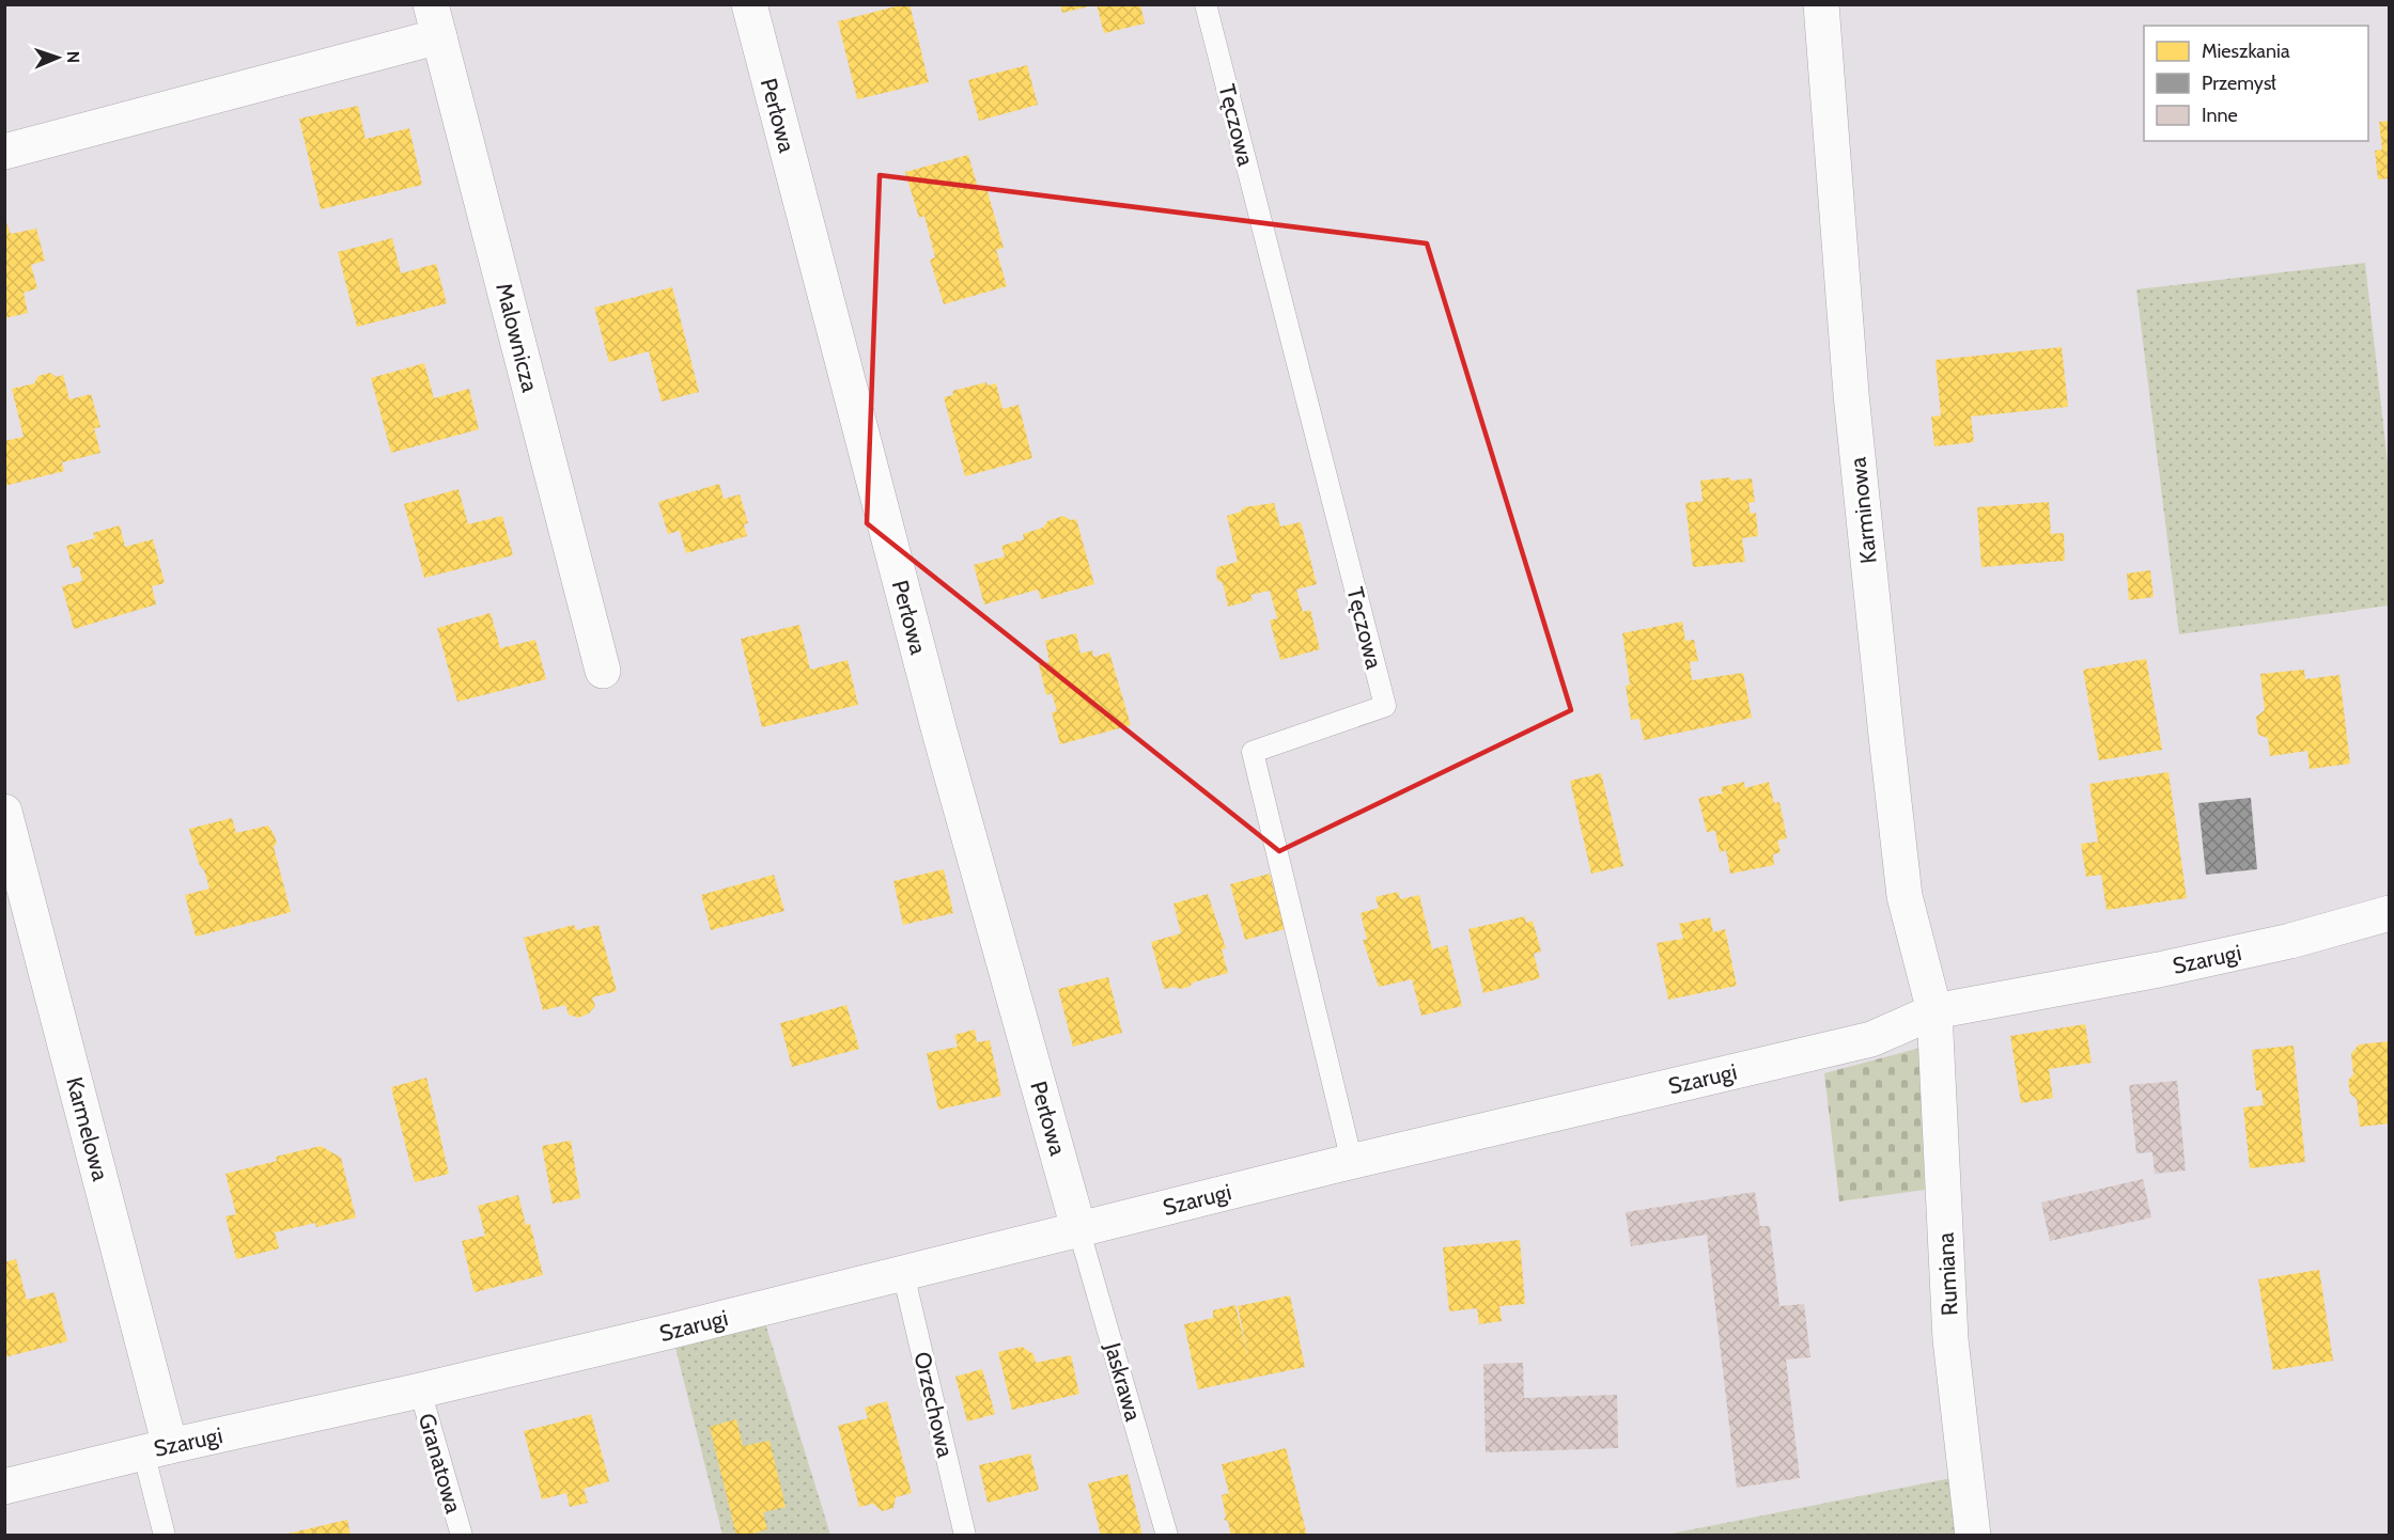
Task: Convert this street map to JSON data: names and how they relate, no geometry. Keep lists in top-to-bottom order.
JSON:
{
  "streets": {
    "street": [
      "Perłowa",
      "Malownicza",
      "Karminowa",
      "Szarugi",
      "Karmelowa",
      "Rumiana"
    ],
    "lane": [
      "Tęczowa",
      "Jaskrawa",
      "Orzechowa",
      "Granatowa"
    ]
  },
  "crossings": [
    ["Perłowa", "Szarugi"],
    ["Perłowa", "Jaskrawa"],
    ["Tęczowa", "Szarugi"],
    ["Karminowa", "Szarugi"],
    ["Karminowa", "Rumiana"],
    ["Szarugi", "Karmelowa"],
    ["Szarugi", "Rumiana"],
    ["Szarugi", "Jaskrawa"],
    ["Szarugi", "Orzechowa"],
    ["Szarugi", "Granatowa"]
  ],
  "legend": ["Mieszkania", "Przemysł", "Inne"],
  "north": "right"
}
